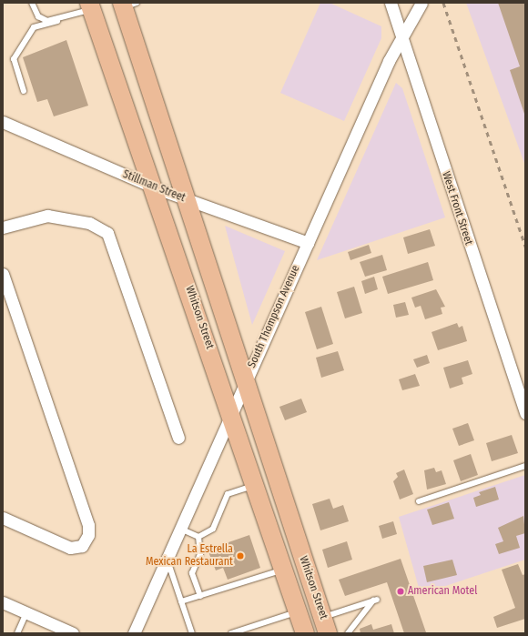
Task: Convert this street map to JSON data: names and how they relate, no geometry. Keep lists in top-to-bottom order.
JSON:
{
  "streets": {
    "main road": ["Whitson Street"],
    "street": ["Stillman Street", "West Front Street", "South Thompson Avenue"]
  },
  "crossings": [
    ["Stillman Street", "South Thompson Avenue"],
    ["Stillman Street", "Whitson Street"],
    ["West Front Street", "South Thompson Avenue"],
    ["South Thompson Avenue", "Whitson Street"]
  ],
  "places": ["La Estrella Mexican Restaurant", "American Motel"]
}
